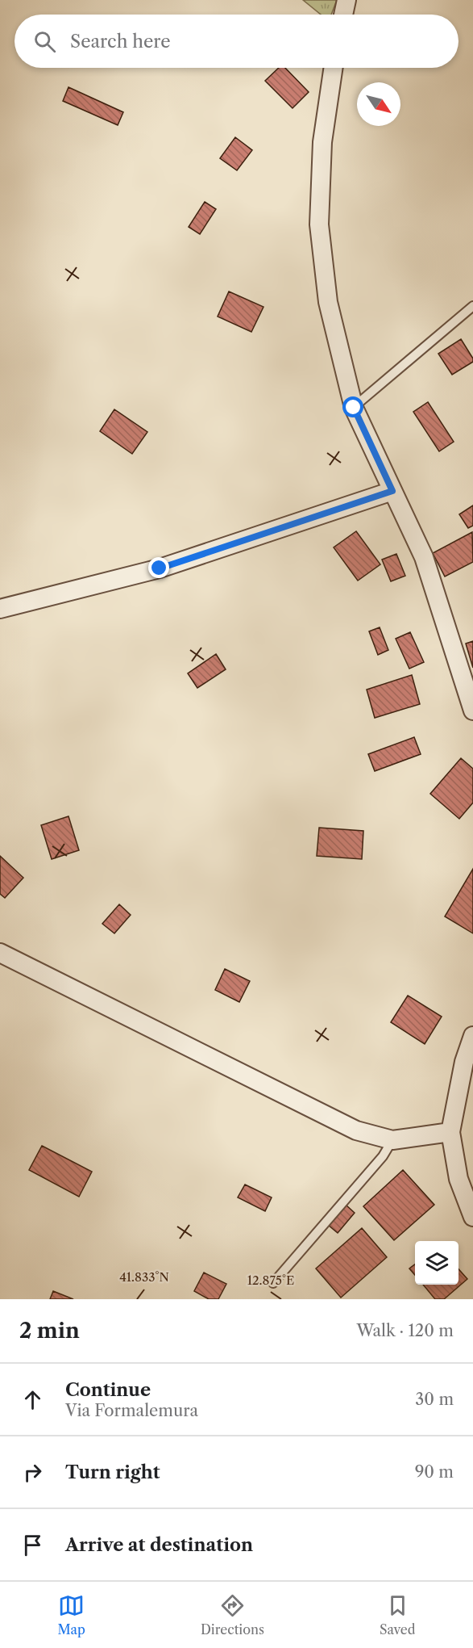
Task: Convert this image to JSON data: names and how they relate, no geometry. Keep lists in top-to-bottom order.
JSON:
{
  "north": "bottom right",
  "page": {
    "search": "Search here",
    "heading": ["2 min", "Walk · 120 m"],
    "list": [
      ["Continue", "Via Formalemura", "30 m"],
      ["Turn right", "90 m"],
      "Arrive at destination"
    ],
    "nav": ["Map", "Directions", "Saved"]
  },
  "coordinates": ["41.833°N", "12.875°E"]
}
